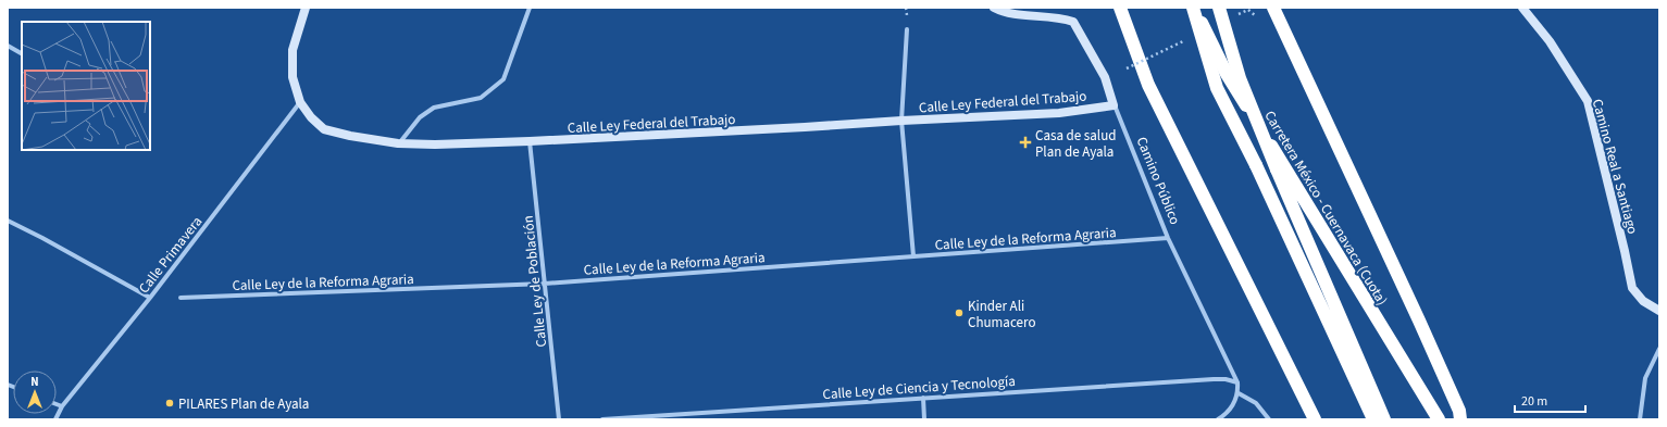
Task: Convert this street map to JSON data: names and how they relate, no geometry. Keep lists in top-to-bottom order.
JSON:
{
  "streets": {
    "highway": ["Carretera México - Cuernavaca (Cuota)"],
    "street": [
      "Calle Ley Federal del Trabajo",
      "Camino Real a Santiago",
      "Camino Público",
      "Calle Ley de la Reforma Agraria",
      "Calle Primavera",
      "Calle Ley de Población",
      "Calle Ley de Ciencia y Tecnología"
    ]
  },
  "crossings": [
    ["Calle Ley Federal del Trabajo", "Camino Público"],
    ["Calle Ley Federal del Trabajo", "Calle Primavera"],
    ["Calle Ley Federal del Trabajo", "Calle Ley de Población"],
    ["Camino Público", "Calle Ley de la Reforma Agraria"],
    ["Camino Público", "Calle Ley de Ciencia y Tecnología"],
    ["Calle Ley de la Reforma Agraria", "Calle Ley de Población"]
  ],
  "places": {
    "health": ["Casa de salud Plan de Ayala"],
    "other": ["Kinder Ali Chumacero", "PILARES Plan de Ayala"]
  },
  "scale_bar": "20 m",
  "north": "top"
}
